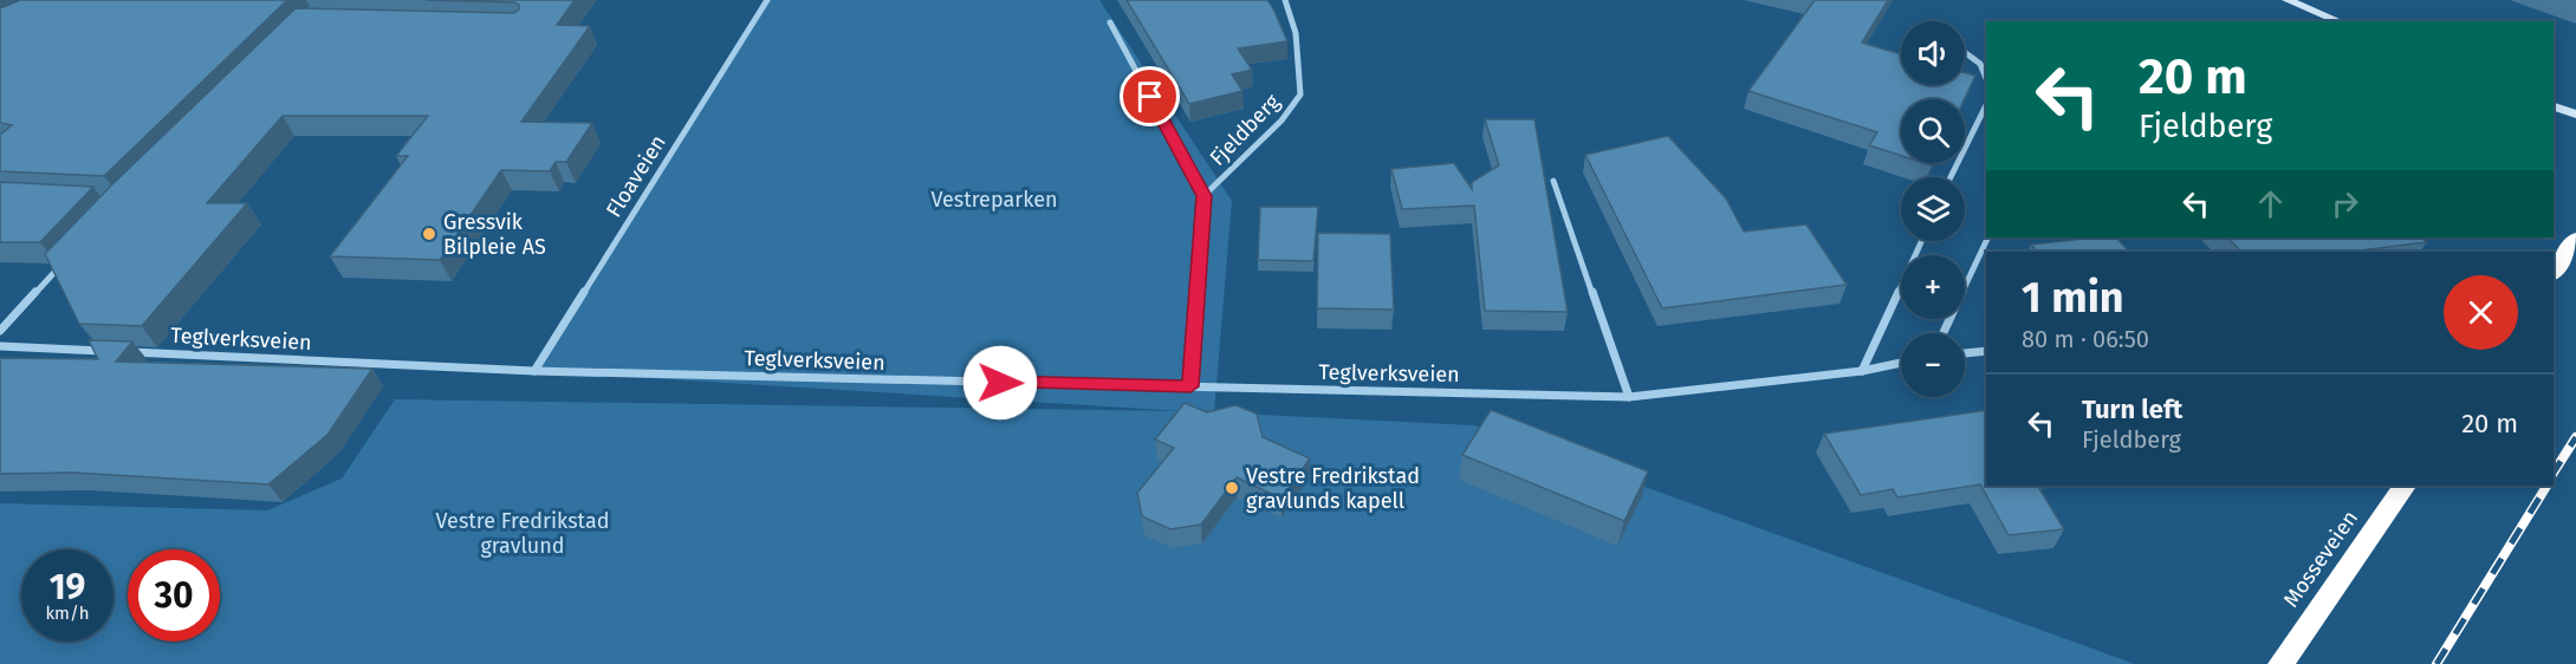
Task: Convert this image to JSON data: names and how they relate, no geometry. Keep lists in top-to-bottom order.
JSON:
{
  "streets": {
    "highway": ["Mosseveien"],
    "street": ["Fjeldberg", "Floaveien", "Teglverksveien"]
  },
  "crossings": [
    ["Fjeldberg", "Teglverksveien"],
    ["Floaveien", "Teglverksveien"]
  ],
  "parks": ["Vestreparken", "Vestre Fredrikstad gravlund"],
  "places": ["Gressvik Bilpleie AS", "Vestre Fredrikstad gravlunds kapell"],
  "page": {
    "map_buttons": ["+", "−"],
    "turn": ["20 m", "Fjeldberg"],
    "heading": ["1 min", "80 m · 06:50"],
    "list": [
      {
        "name": "Turn left",
        "note": "Fjeldberg",
        "value": "20 m"
      }
    ],
    "speed": "19 km/h",
    "limit": "30"
  }
}
